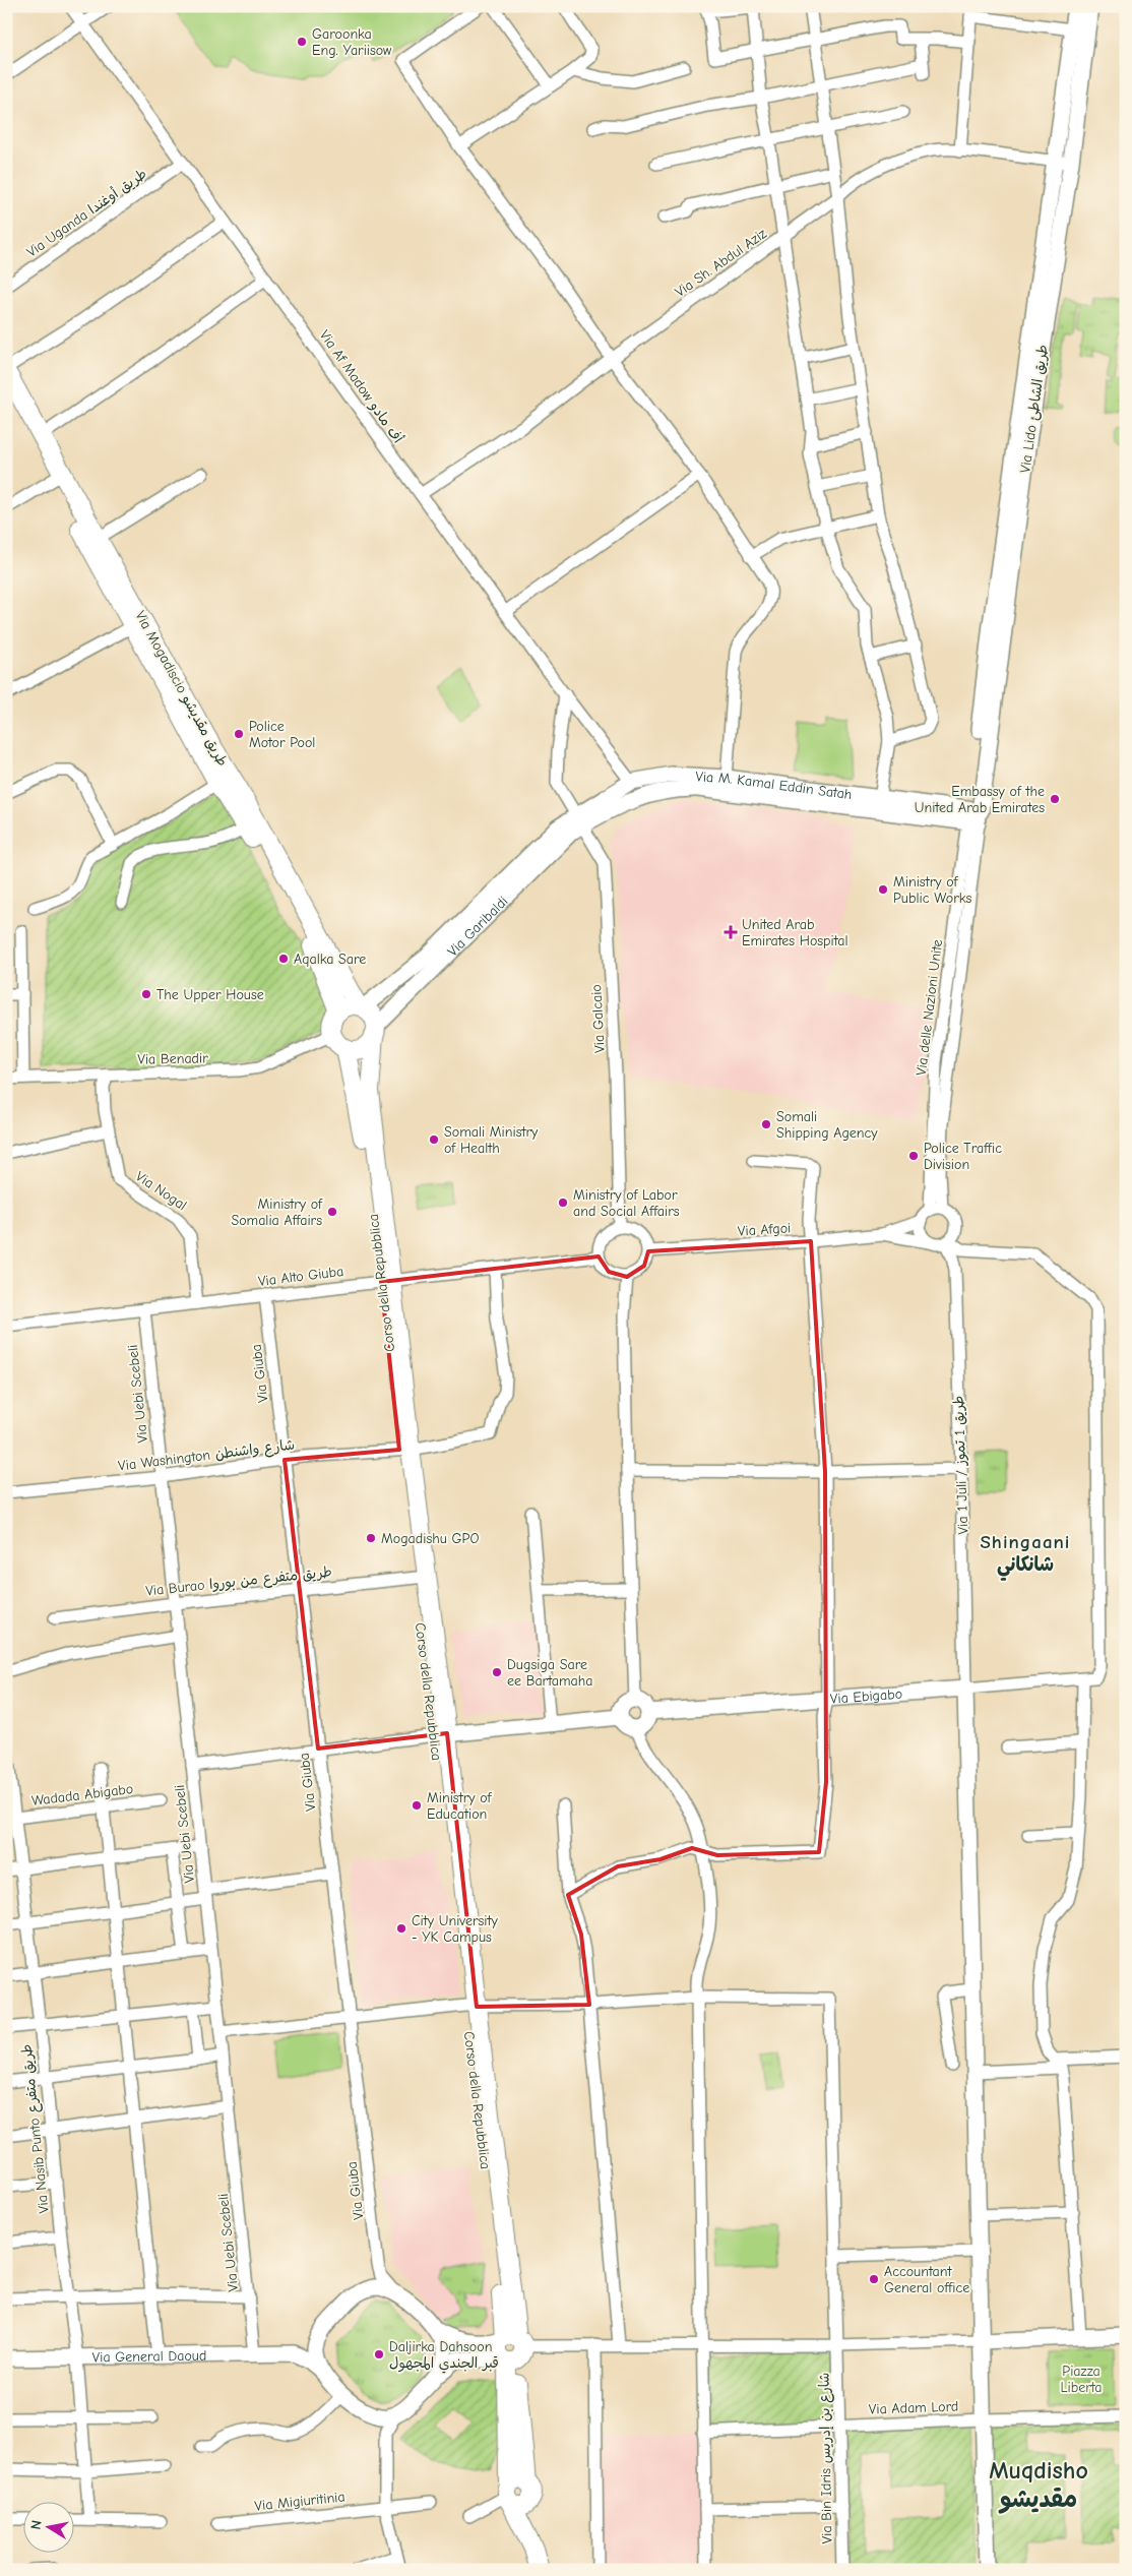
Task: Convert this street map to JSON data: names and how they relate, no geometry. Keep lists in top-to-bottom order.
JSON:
{
  "streets": {
    "highway": ["Via Mogadiscio طريق مقديشو", "Corso della Repubblica"],
    "main road": [
      "Via Lido طريق الشاطئ",
      "Via M. Kamal Eddin Satah",
      "Via Garibaldi",
      "Via Ebigabo",
      "Via General Daoud"
    ],
    "street": [
      "Via Uganda طريق أوغندا",
      "Via Sh. Abdul Aziz",
      "Via Af Madow أف مادو",
      "Via delle Nazioni Unite",
      "Via Galcaio",
      "Via Benadir",
      "Via Nogal",
      "Via Afgoi",
      "Via Alto Giuba",
      "Via Giuba",
      "Via Uebi Scebeli",
      "Via Washington شارع واشنطن",
      "Via 1 Juli / طريق 1 تموز",
      "Via Burao طريق متفرع من بوروا",
      "Wadada Abigabo",
      "Via Nasib Punto طريق متفرع",
      "Via Adam Lord",
      "Via Bin Idris شارع بن إدريس",
      "Via Migiuritinia"
    ]
  },
  "crossings": [
    ["Via Uganda طريق أوغندا", "Via Af Madow أف مادو"],
    ["Via Sh. Abdul Aziz", "Via Af Madow أف مادو"],
    ["Via Sh. Abdul Aziz", "Via Lido طريق الشاطئ"],
    ["Via Af Madow أف مادو", "Via M. Kamal Eddin Satah"],
    ["Via Af Madow أف مادو", "Via Galcaio"],
    ["Via Lido طريق الشاطئ", "Via M. Kamal Eddin Satah"],
    ["Via Lido طريق الشاطئ", "Via delle Nazioni Unite"],
    ["Via Mogadiscio طريق مقديشو", "Via Garibaldi"],
    ["Via Mogadiscio طريق مقديشو", "Via Benadir"],
    ["Via Mogadiscio طريق مقديشو", "Corso della Repubblica"],
    ["Via M. Kamal Eddin Satah", "Via Garibaldi"],
    ["Via M. Kamal Eddin Satah", "Via delle Nazioni Unite"],
    ["Via M. Kamal Eddin Satah", "Via Galcaio"],
    ["Via Garibaldi", "Via Galcaio"],
    ["Via Garibaldi", "Via Benadir"],
    ["Via Garibaldi", "Corso della Repubblica"],
    ["Via delle Nazioni Unite", "Via 1 Juli / طريق 1 تموز"],
    ["Via Galcaio", "Via Afgoi"],
    ["Via Galcaio", "Via Alto Giuba"],
    ["Via Benadir", "Via Nogal"],
    ["Via Benadir", "Corso della Repubblica"],
    ["Via Nogal", "Via Alto Giuba"],
    ["Via Afgoi", "Via Alto Giuba"],
    ["Via Alto Giuba", "Corso della Repubblica"],
    ["Via Alto Giuba", "Via Giuba"],
    ["Via Alto Giuba", "Via Uebi Scebeli"],
    ["Via Alto Giuba", "Via Washington شارع واشنطن"],
    ["Via Giuba", "Via Washington شارع واشنطن"],
    ["Via Giuba", "Via Burao طريق متفرع من بوروا"],
    ["Via Uebi Scebeli", "Via Washington شارع واشنطن"],
    ["Via Uebi Scebeli", "Via Burao طريق متفرع من بوروا"],
    ["Via Uebi Scebeli", "Via General Daoud"],
    ["Via 1 Juli / طريق 1 تموز", "Via Ebigabo"],
    ["Wadada Abigabo", "Via Nasib Punto طريق متفرع"],
    ["Via Nasib Punto طريق متفرع", "Via General Daoud"],
    ["Via Adam Lord", "Via Bin Idris شارع بن إدريس"]
  ],
  "districts": ["Shingaani شانكاني", "Muqdisho مقديشو"],
  "parks": ["Piazza Liberta"],
  "places": {
    "other": [
      "Garoonka Eng. Yariisow",
      "Police Motor Pool",
      "Embassy of the United Arab Emirates",
      "Ministry of Public Works",
      "Aqalka Sare",
      "The Upper House",
      "Somali Shipping Agency",
      "Somali Ministry of Health",
      "Police Traffic Division",
      "Ministry of Labor and Social Affairs",
      "Ministry of Somalia Affairs",
      "Mogadishu GPO",
      "Dugsiga Sare ee Bartamaha",
      "Ministry of Education",
      "City University - YK Campus",
      "Accountant General office",
      "Daljirka Dahsoon قبر الجندي المجهول"
    ],
    "health": ["United Arab Emirates Hospital"]
  },
  "north": "left"
}
